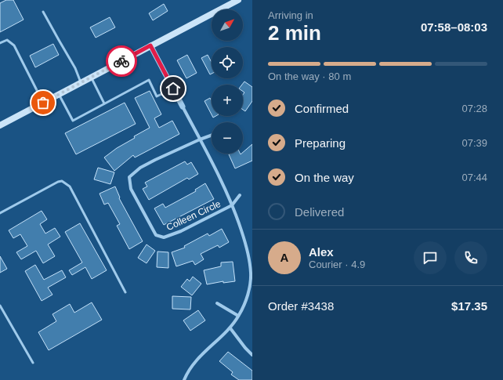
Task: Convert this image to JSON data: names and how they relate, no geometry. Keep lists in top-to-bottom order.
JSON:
{
  "streets": {
    "street": ["Colleen Circle"]
  },
  "north": "top right",
  "page": {
    "heading": ["2 min", "Arriving in", "07:58–08:03"],
    "panel": [
      "Alex",
      "Courier · 4.9",
      "Order #3438",
      "$17.35"
    ],
    "map_buttons": ["+", "−"],
    "bar": "On the way · 80 m",
    "list": [
      ["Confirmed", "07:28"],
      ["Preparing", "07:39"],
      ["On the way", "07:44"],
      "Delivered"
    ],
    "round": "A"
  }
}
